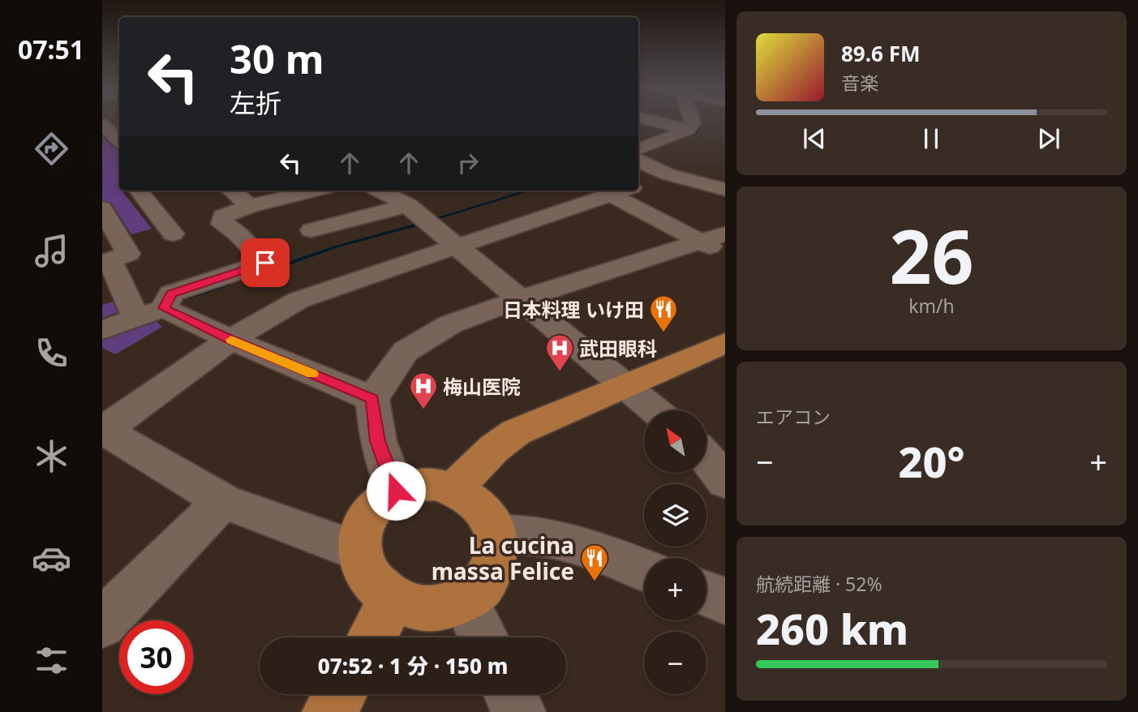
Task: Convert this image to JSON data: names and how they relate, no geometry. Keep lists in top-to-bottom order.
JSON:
{
  "places": {
    "restaurant": ["日本料理 いけ田", "La cucina massa Felice"],
    "hospital": ["武田眼科", "梅山医院"]
  },
  "north": "top left",
  "page": {
    "tabs": "07:51",
    "turn": ["30 m", "左折"],
    "song": ["89.6 FM", "音楽"],
    "tile": [
      ["26", "km/h"],
      "エアコン",
      ["航続距離 · 52%", "260 km"]
    ],
    "map_buttons": ["+", "−"],
    "heat": ["−", "20°", "+"],
    "limit": "30",
    "trip": "07:52 · 1 分 · 150 m"
  }
}
